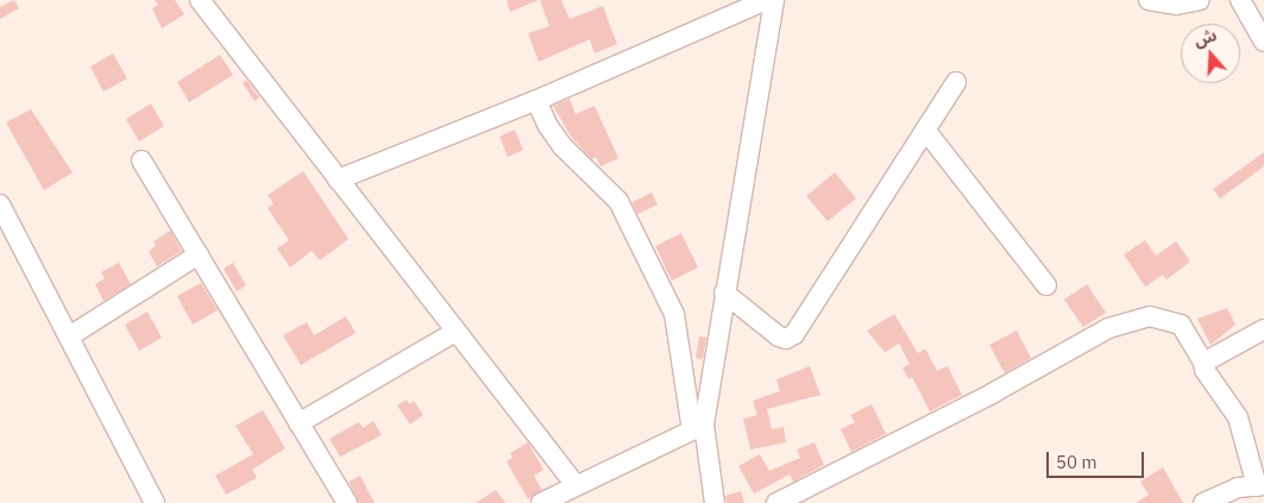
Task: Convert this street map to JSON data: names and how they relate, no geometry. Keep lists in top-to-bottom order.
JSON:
{
  "scale_bar": "50 m",
  "north": "top"
}
